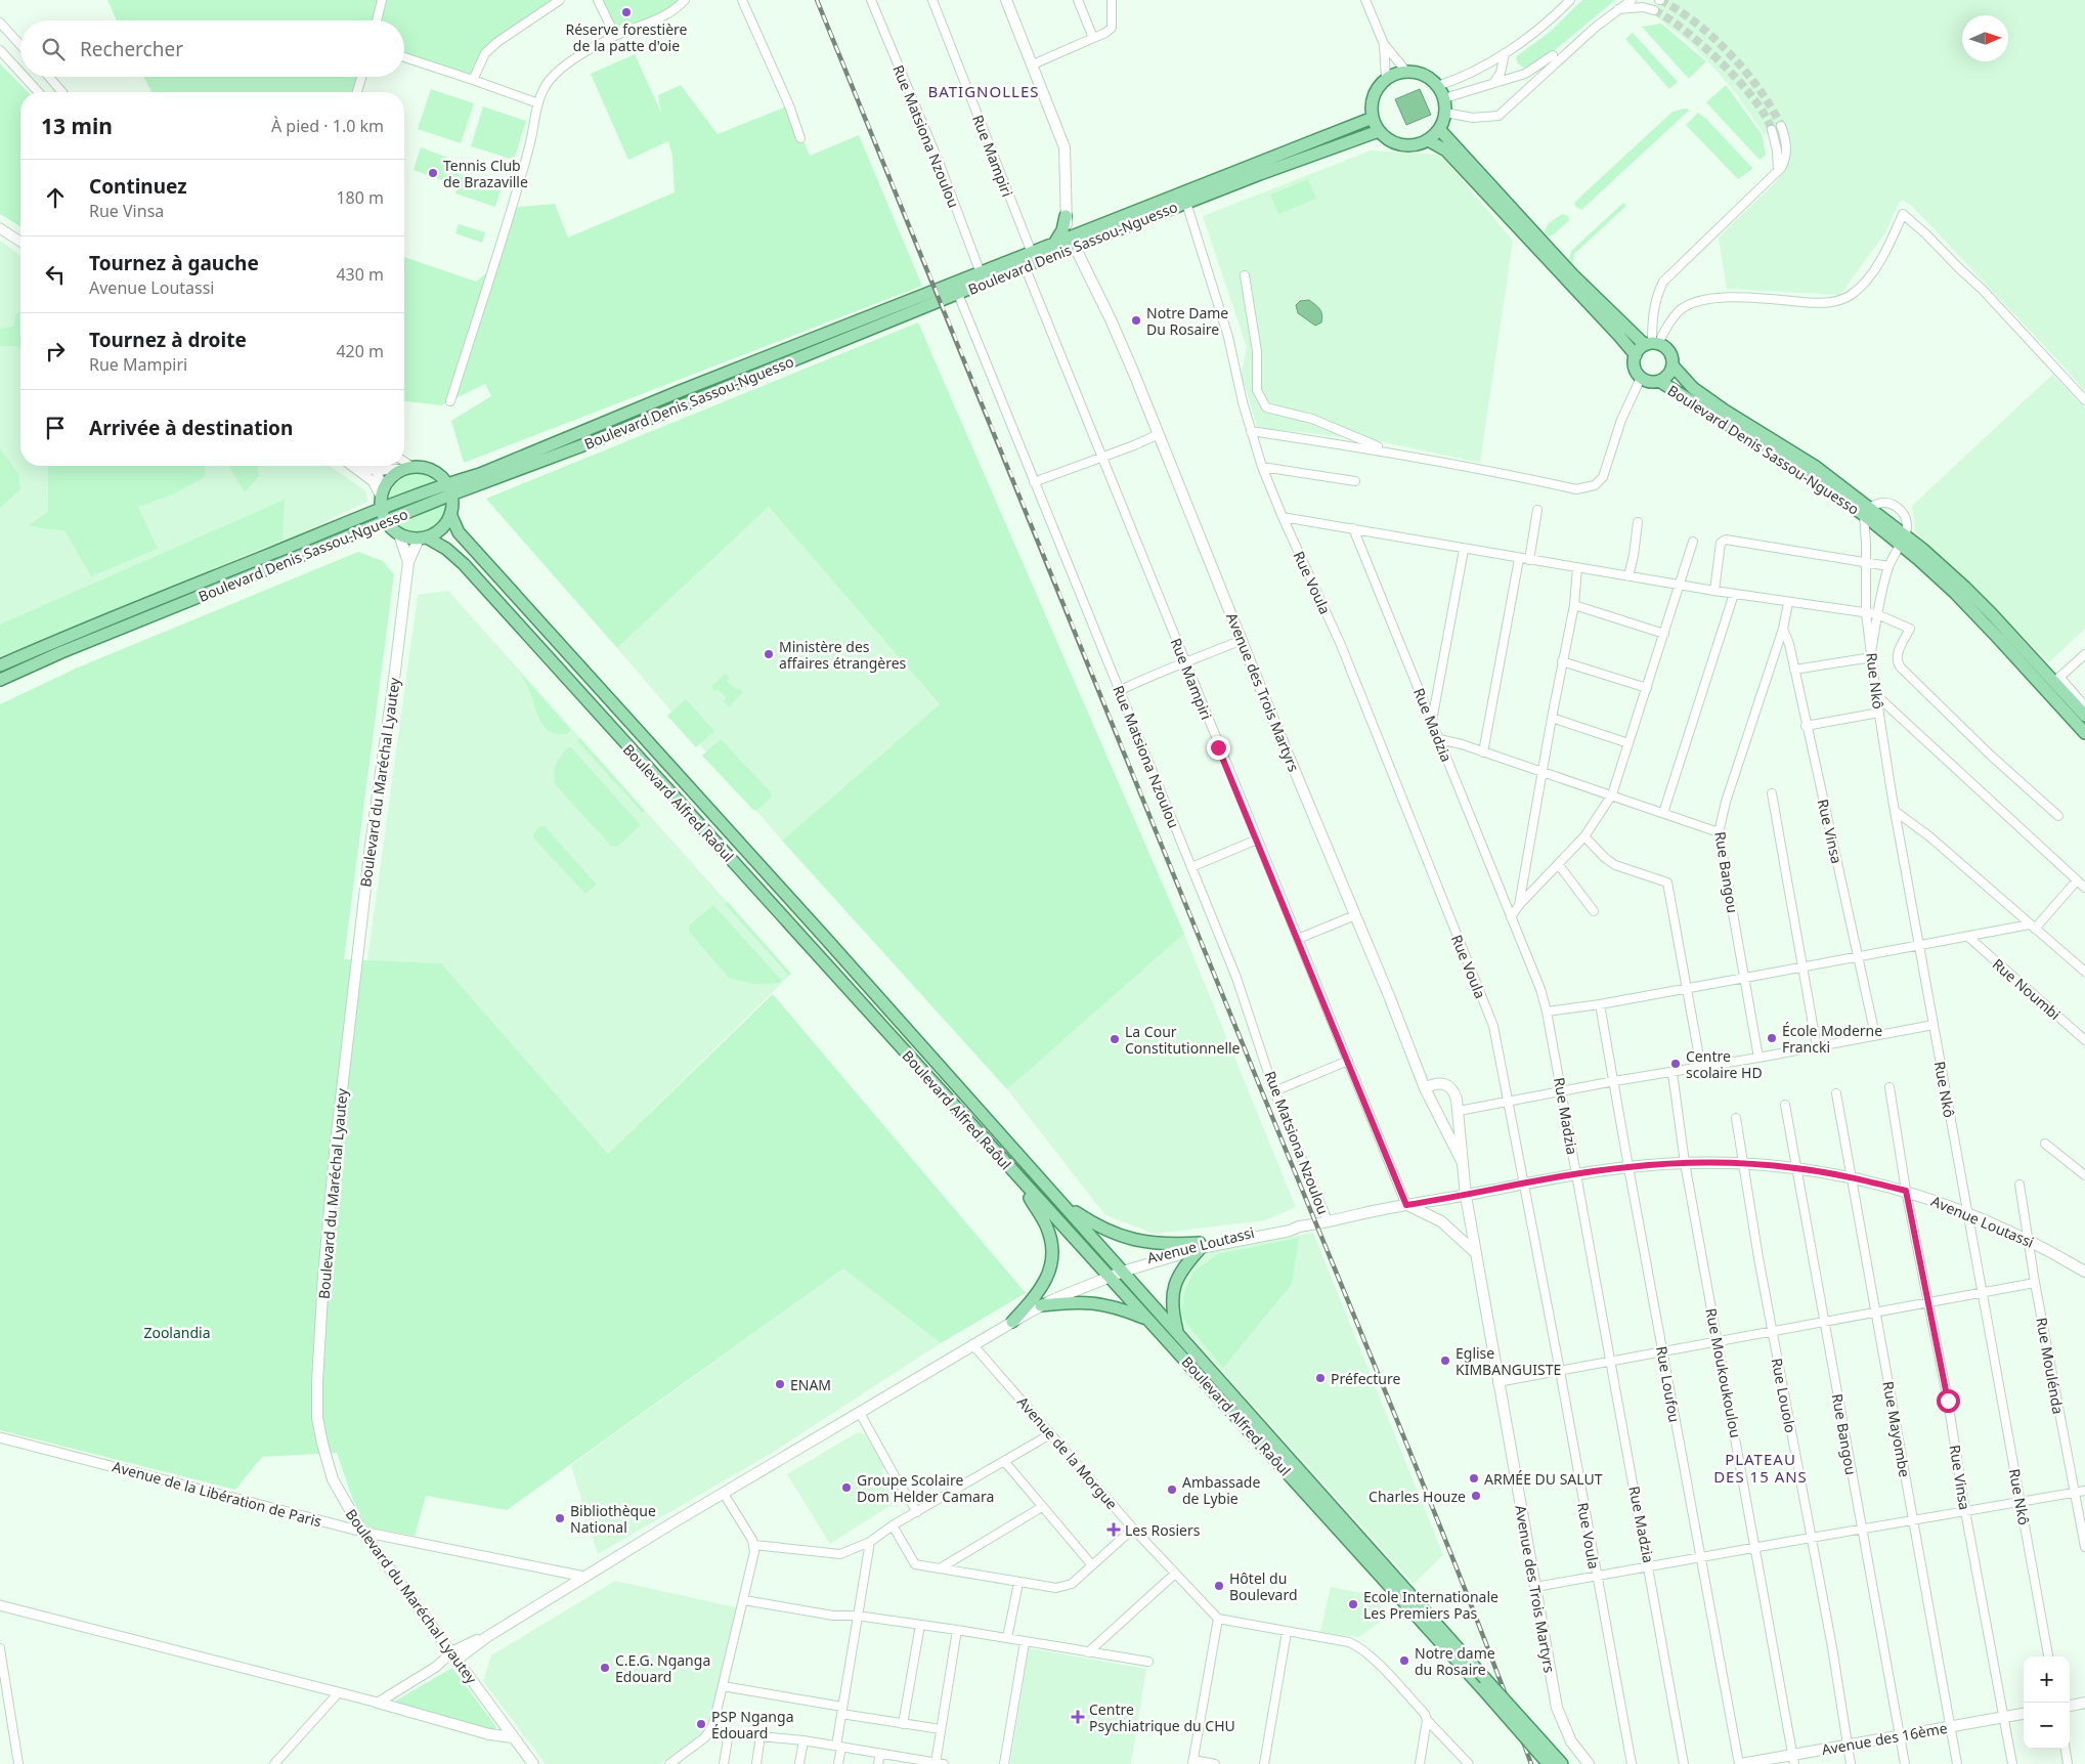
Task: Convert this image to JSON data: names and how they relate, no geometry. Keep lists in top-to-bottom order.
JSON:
{
  "streets": {
    "main road": [
      "Boulevard Denis Sassou-Nguesso",
      "Avenue des Trois Martyrs",
      "Boulevard du Maréchal Lyautey",
      "Boulevard Alfred Raôul",
      "Avenue Loutassi",
      "Avenue des 16ème"
    ],
    "street": [
      "Rue Matsiona Nzoulou",
      "Rue Mampiri",
      "Rue Voula",
      "Rue Nkô",
      "Rue Madzia",
      "Rue Vinsa",
      "Rue Bangou",
      "Rue Noumbi",
      "Rue Moulénda",
      "Rue Moukoukoulou",
      "Rue Loufou",
      "Rue Louolo",
      "Rue Mayombe",
      "Avenue de la Morgue",
      "Avenue de la Libération de Paris"
    ]
  },
  "crossings": [
    ["Rue Matsiona Nzoulou", "Boulevard Denis Sassou-Nguesso"],
    ["Rue Matsiona Nzoulou", "Avenue Loutassi"],
    ["Rue Mampiri", "Boulevard Denis Sassou-Nguesso"],
    ["Rue Mampiri", "Avenue Loutassi"],
    ["Boulevard Denis Sassou-Nguesso", "Rue Voula"],
    ["Boulevard Denis Sassou-Nguesso", "Rue Nkô"],
    ["Boulevard Denis Sassou-Nguesso", "Avenue des Trois Martyrs"],
    ["Rue Voula", "Avenue Loutassi"],
    ["Rue Nkô", "Avenue Loutassi"],
    ["Avenue des Trois Martyrs", "Avenue Loutassi"],
    ["Rue Madzia", "Avenue Loutassi"],
    ["Boulevard du Maréchal Lyautey", "Boulevard Alfred Raôul"],
    ["Boulevard du Maréchal Lyautey", "Avenue de la Libération de Paris"],
    ["Boulevard Alfred Raôul", "Avenue Loutassi"],
    ["Rue Vinsa", "Rue Bangou"],
    ["Rue Vinsa", "Avenue Loutassi"],
    ["Rue Vinsa", "Avenue des 16ème"],
    ["Rue Bangou", "Avenue Loutassi"],
    ["Rue Bangou", "Avenue des 16ème"],
    ["Avenue Loutassi", "Rue Moulénda"],
    ["Avenue Loutassi", "Rue Moukoukoulou"],
    ["Avenue Loutassi", "Rue Loufou"],
    ["Avenue Loutassi", "Rue Louolo"],
    ["Avenue Loutassi", "Rue Mayombe"],
    ["Avenue Loutassi", "Avenue de la Morgue"],
    ["Avenue Loutassi", "Avenue de la Libération de Paris"],
    ["Rue Moukoukoulou", "Avenue des 16ème"],
    ["Rue Loufou", "Avenue des 16ème"],
    ["Rue Louolo", "Avenue des 16ème"],
    ["Rue Mayombe", "Avenue des 16ème"]
  ],
  "districts": ["BATIGNOLLES", "PLATEAU DES 15 ANS"],
  "parks": ["Zoolandia"],
  "places": {
    "other": [
      "Réserve forestière de la patte d'oie",
      "Tennis Club de Brazaville",
      "Notre Dame Du Rosaire",
      "Ministère des affaires étrangères",
      "École Moderne Francki",
      "La Cour Constitutionnelle",
      "Centre scolaire HD",
      "Eglise KIMBANGUISTE",
      "Préfecture",
      "ENAM",
      "ARMÉE DU SALUT",
      "Groupe Scolaire Dom Helder Camara",
      "Ambassade de Lybie",
      "Charles Houze",
      "Bibliothèque National",
      "Hôtel du Boulevard",
      "Ecole Internationale Les Premiers Pas",
      "Notre dame du Rosaire",
      "C.E.G. Nganga Edouard",
      "PSP Nganga Édouard"
    ],
    "health": ["Les Rosiers", "Centre Psychiatrique du CHU"]
  },
  "north": "right",
  "page": {
    "search": "Rechercher",
    "heading": ["13 min", "À pied · 1.0 km"],
    "list": [
      ["Continuez", "Rue Vinsa", "180 m"],
      ["Tournez à gauche", "Avenue Loutassi", "430 m"],
      ["Tournez à droite", "Rue Mampiri", "420 m"],
      "Arrivée à destination"
    ],
    "map_buttons": ["+", "−"]
  }
}
